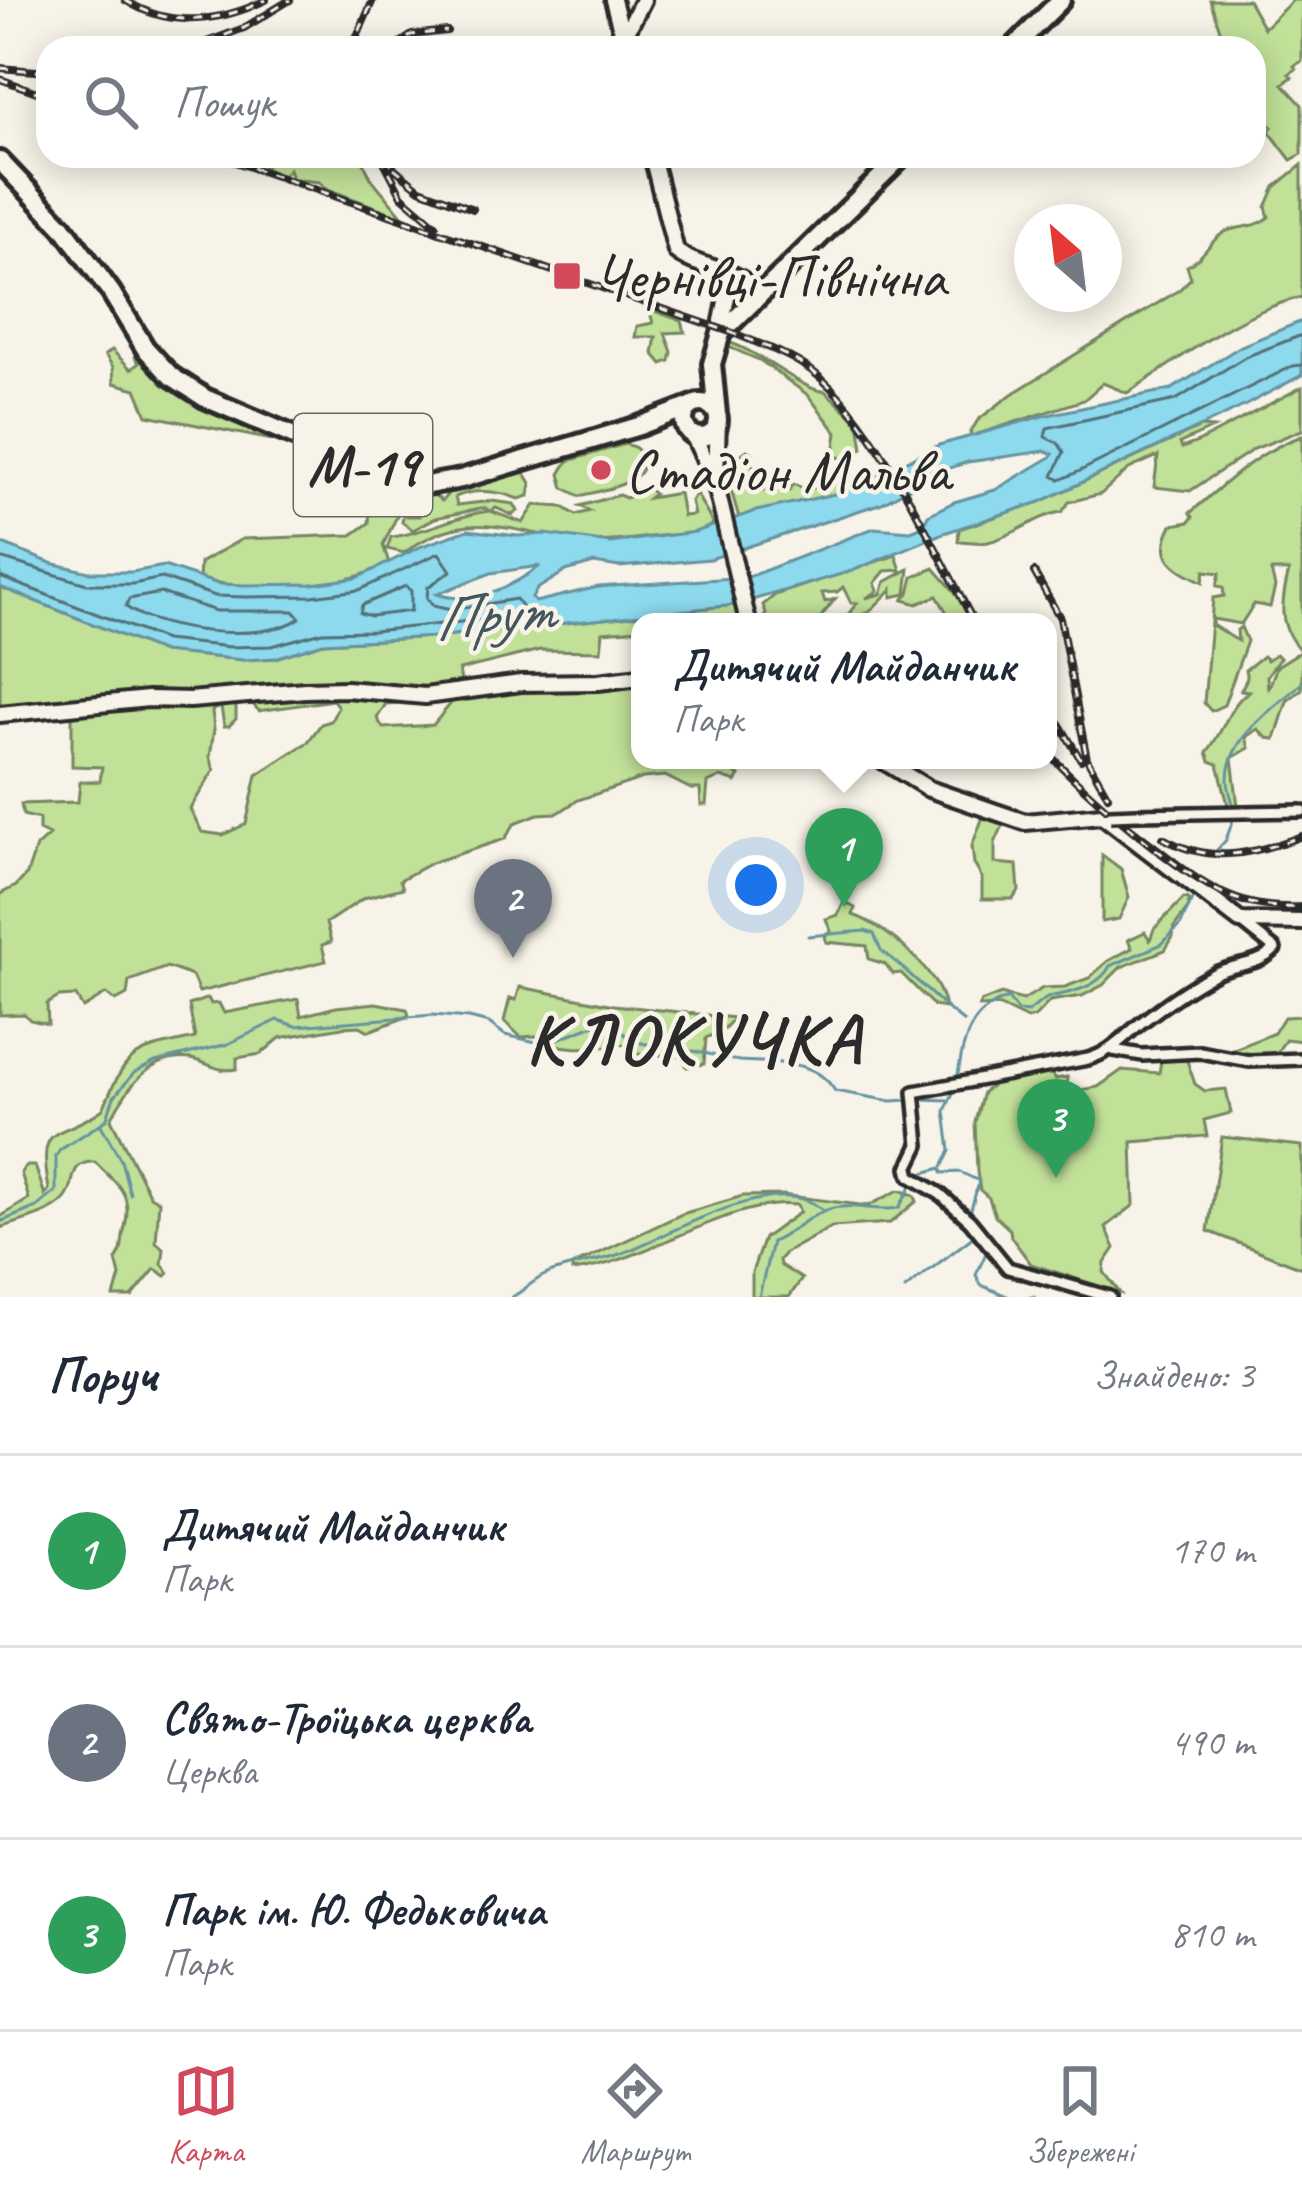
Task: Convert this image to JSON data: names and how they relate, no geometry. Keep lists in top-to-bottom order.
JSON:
{
  "streets": {
    "highway": ["М-19"]
  },
  "districts": ["КЛОКУЧКА"],
  "water": ["Прут"],
  "places": {
    "transit": ["Чернівці-Північна"],
    "other": ["Стадіон Мальва"]
  },
  "north": "top left",
  "page": {
    "search": "Пошук",
    "popup": ["Дитячий Майданчик", "Парк"],
    "pins": ["1", "2", "3"],
    "heading": ["Поруч", "Знайдено: 3"],
    "list": [
      {
        "mark": "1",
        "name": "Дитячий Майданчик",
        "note": "Парк",
        "value": "170 m"
      },
      {
        "mark": "2",
        "name": "Свято-Троїцька церква",
        "note": "Церква",
        "value": "490 m"
      },
      {
        "mark": "3",
        "name": "Парк ім. Ю. Федьковича",
        "note": "Парк",
        "value": "810 m"
      }
    ],
    "nav": ["Карта", "Маршрут", "Збережені"]
  }
}
